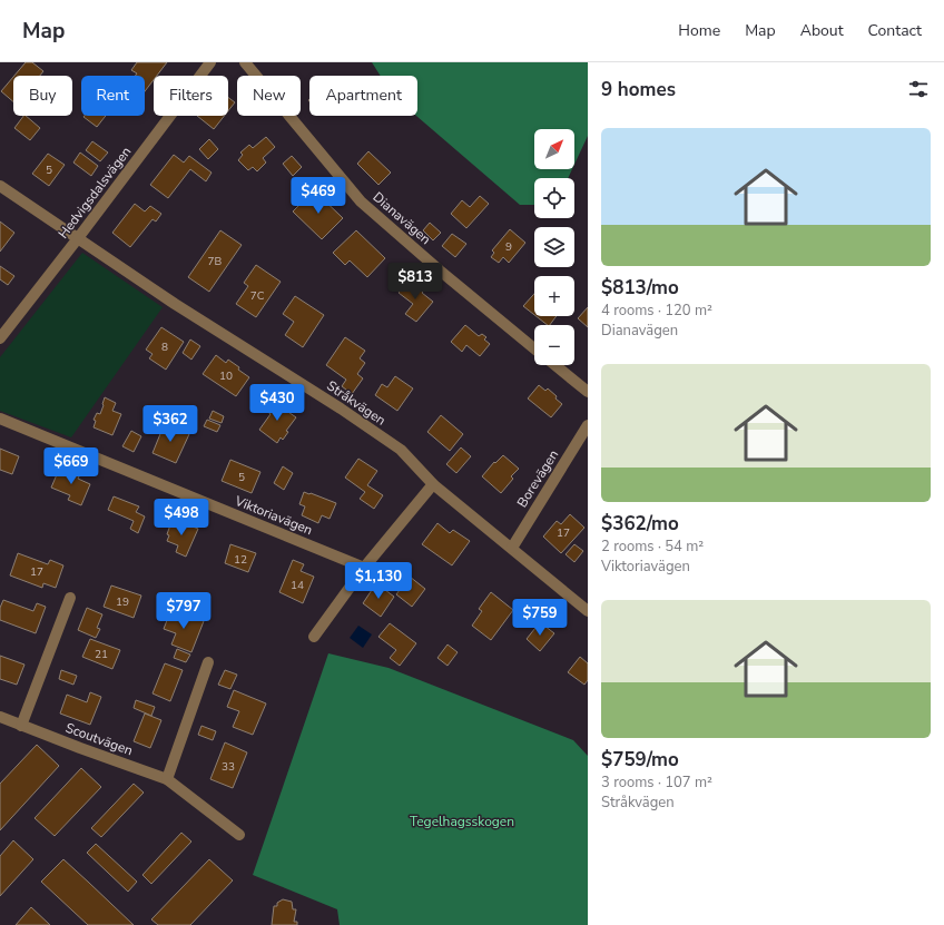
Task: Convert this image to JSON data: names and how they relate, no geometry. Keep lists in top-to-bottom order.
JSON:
{
  "streets": {
    "street": [
      "Hedvigsdalsvägen",
      "Dianavägen",
      "Stråkvägen",
      "Borevägen",
      "Viktoriavägen",
      "Scoutvägen"
    ]
  },
  "crossings": [
    ["Hedvigsdalsvägen", "Stråkvägen"],
    ["Stråkvägen", "Borevägen"]
  ],
  "parks": ["Tegelhagsskogen"],
  "house_numbers": [
    "5",
    "9",
    "7B",
    "7C",
    "8",
    "10",
    "5",
    "17",
    "12",
    "17",
    "14",
    "19",
    "21",
    "33"
  ],
  "north": "top right",
  "page": {
    "header": "Map",
    "nav": [
      "Home",
      "Map",
      "About",
      "Contact"
    ],
    "heading": "9 homes",
    "chip": [
      "Buy",
      "Rent",
      "Filters",
      "New",
      "Apartment"
    ],
    "list": [
      {
        "name": "$813/mo",
        "note": "4 rooms · 120 m² · Dianavägen"
      },
      {
        "name": "$362/mo",
        "note": "2 rooms · 54 m² · Viktoriavägen"
      },
      {
        "name": "$759/mo",
        "note": "3 rooms · 107 m² · Stråkvägen"
      }
    ],
    "map_buttons": ["+", "−"],
    "price": [
      "$469",
      "$813",
      "$430",
      "$362",
      "$669",
      "$498",
      "$1,130",
      "$797",
      "$759"
    ]
  }
}
